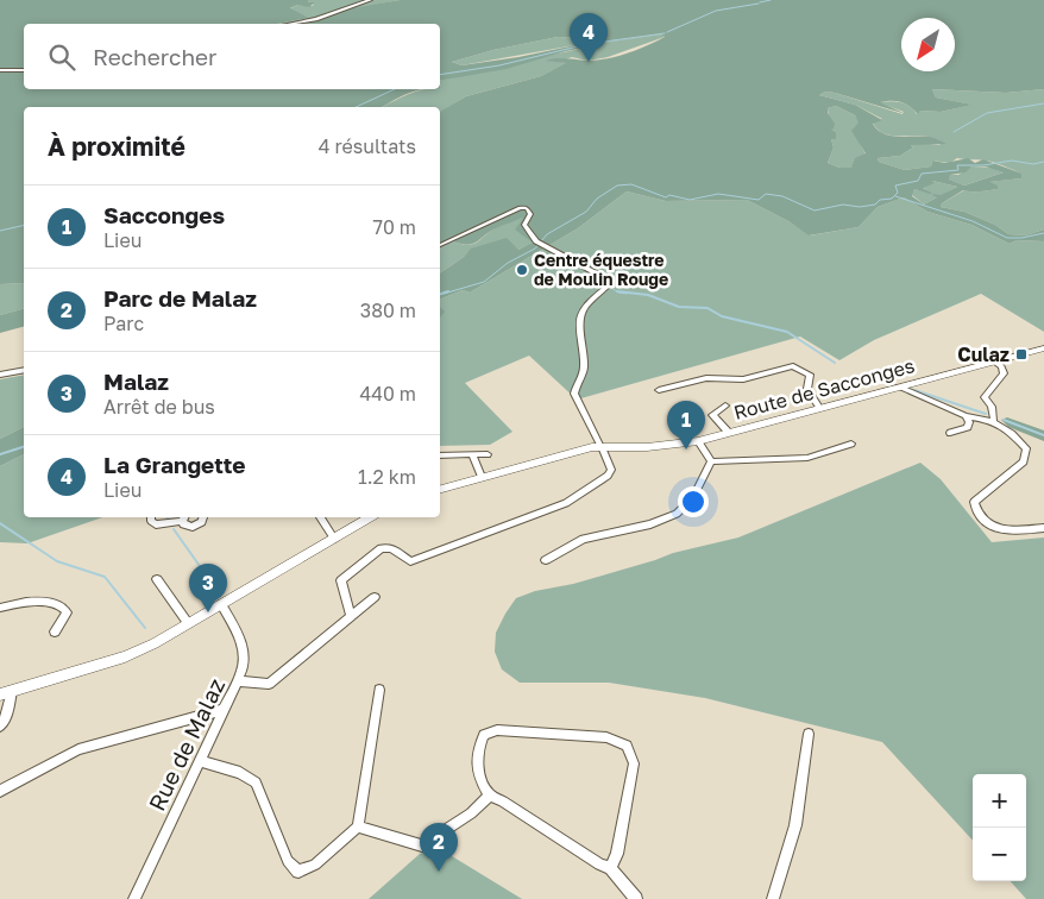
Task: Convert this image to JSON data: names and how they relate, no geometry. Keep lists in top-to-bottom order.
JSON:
{
  "streets": {
    "street": ["Route de Sacconges", "Rue de Malaz"]
  },
  "places": {
    "other": ["Centre équestre de Moulin Rouge"],
    "transit": ["Culaz"]
  },
  "north": "bottom left",
  "page": {
    "pins": [
      "4",
      "1",
      "3",
      "2"
    ],
    "search": "Rechercher",
    "heading": ["À proximité", "4 résultats"],
    "list": [
      {
        "mark": "1",
        "name": "Sacconges",
        "note": "Lieu",
        "value": "70 m"
      },
      {
        "mark": "2",
        "name": "Parc de Malaz",
        "note": "Parc",
        "value": "380 m"
      },
      {
        "mark": "3",
        "name": "Malaz",
        "note": "Arrêt de bus",
        "value": "440 m"
      },
      {
        "mark": "4",
        "name": "La Grangette",
        "note": "Lieu",
        "value": "1.2 km"
      }
    ],
    "map_buttons": ["+", "−"]
  }
}
